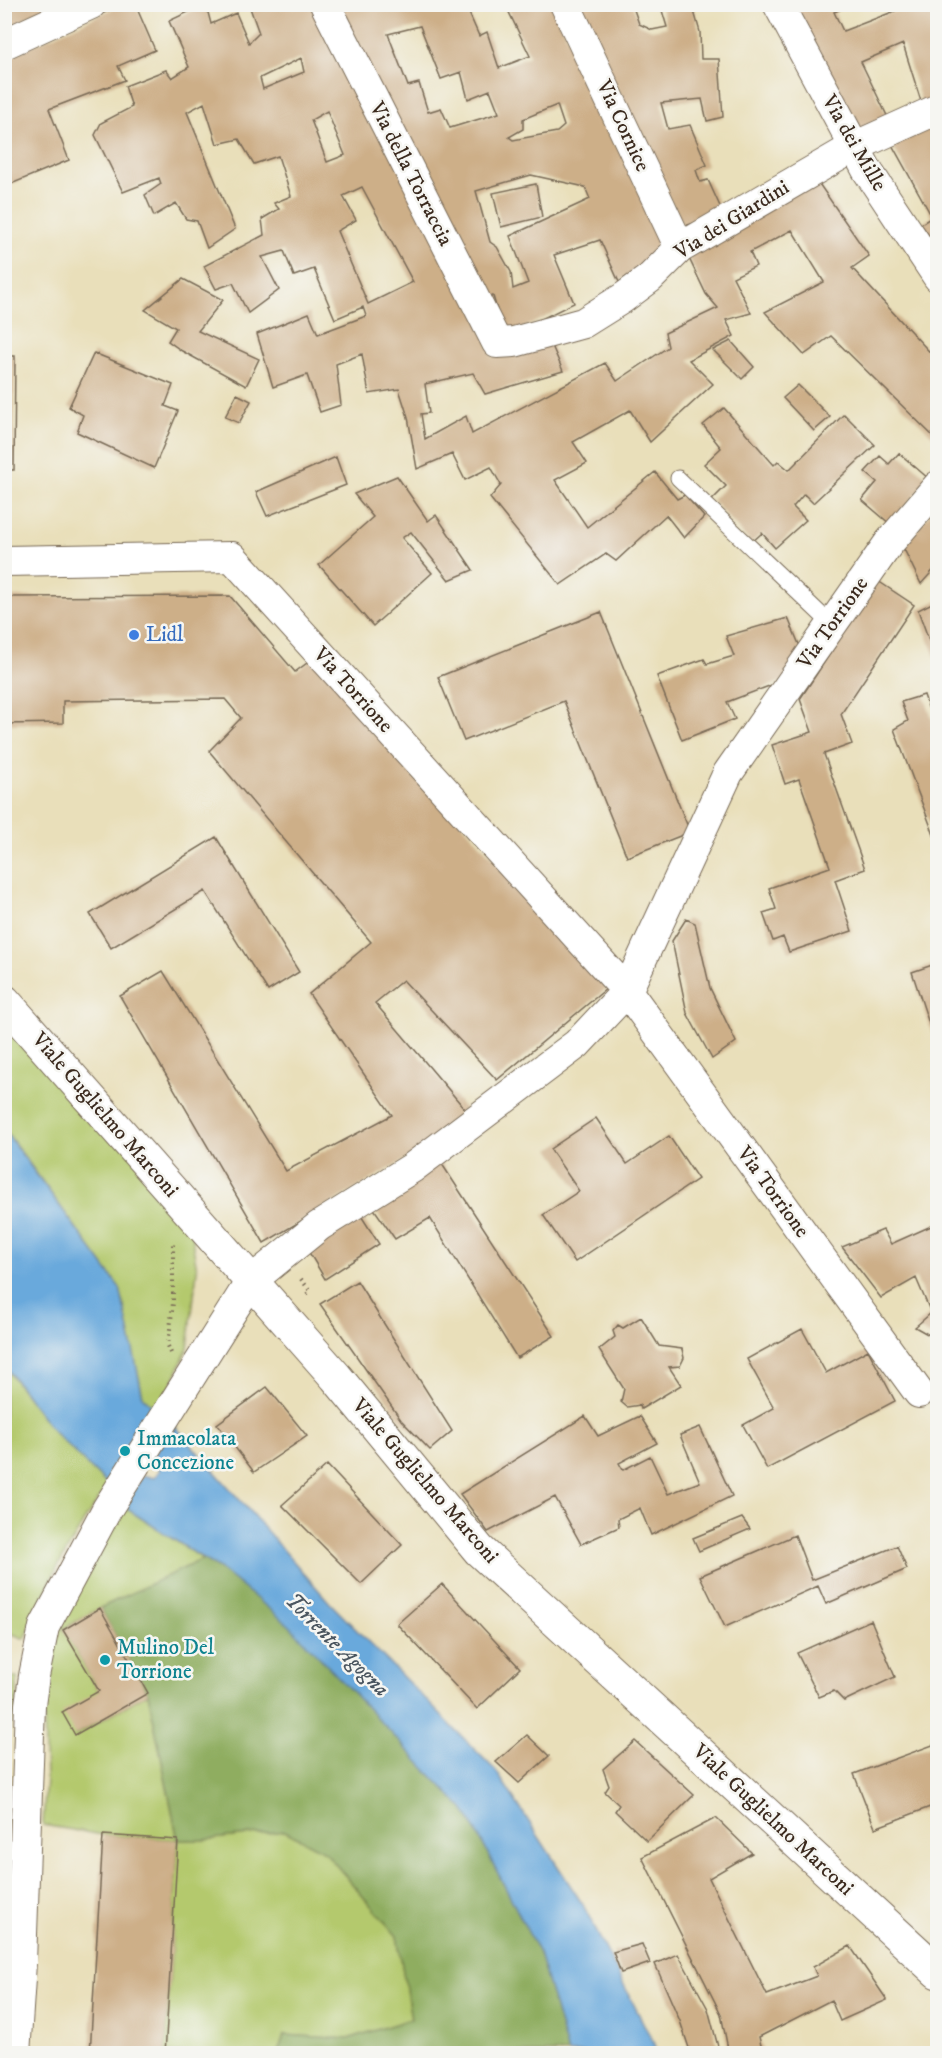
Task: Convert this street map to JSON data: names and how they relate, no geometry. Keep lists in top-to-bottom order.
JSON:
{
  "streets": {
    "main road": ["Viale Guglielmo Marconi"],
    "street": [
      "Via Cornice",
      "Via dei Mille",
      "Via della Torraccia",
      "Via dei Giardini",
      "Via Torrione"
    ]
  },
  "crossings": [
    ["Via Cornice", "Via dei Giardini"],
    ["Via dei Mille", "Via dei Giardini"],
    ["Via della Torraccia", "Via dei Giardini"],
    ["Via Torrione", "Viale Guglielmo Marconi"]
  ],
  "water": ["Torrente Agogna"],
  "places": ["Lidl", "Immacolata Concezione", "Mulino Del Torrione"]
}
